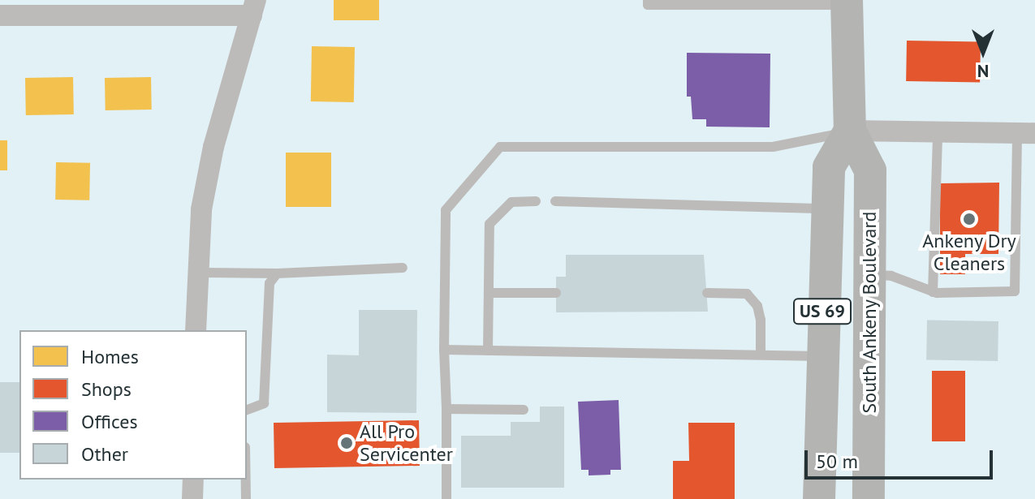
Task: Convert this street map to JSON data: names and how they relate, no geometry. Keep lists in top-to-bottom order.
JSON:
{
  "streets": {
    "main road": ["US 69", "South Ankeny Boulevard"]
  },
  "crossings": [
    ["US 69", "South Ankeny Boulevard"]
  ],
  "places": ["Ankeny Dry Cleaners", "All Pro Servicenter"],
  "legend": [
    "Homes",
    "Shops",
    "Offices",
    "Other"
  ],
  "scale_bar": "50 m",
  "north": "bottom"
}
